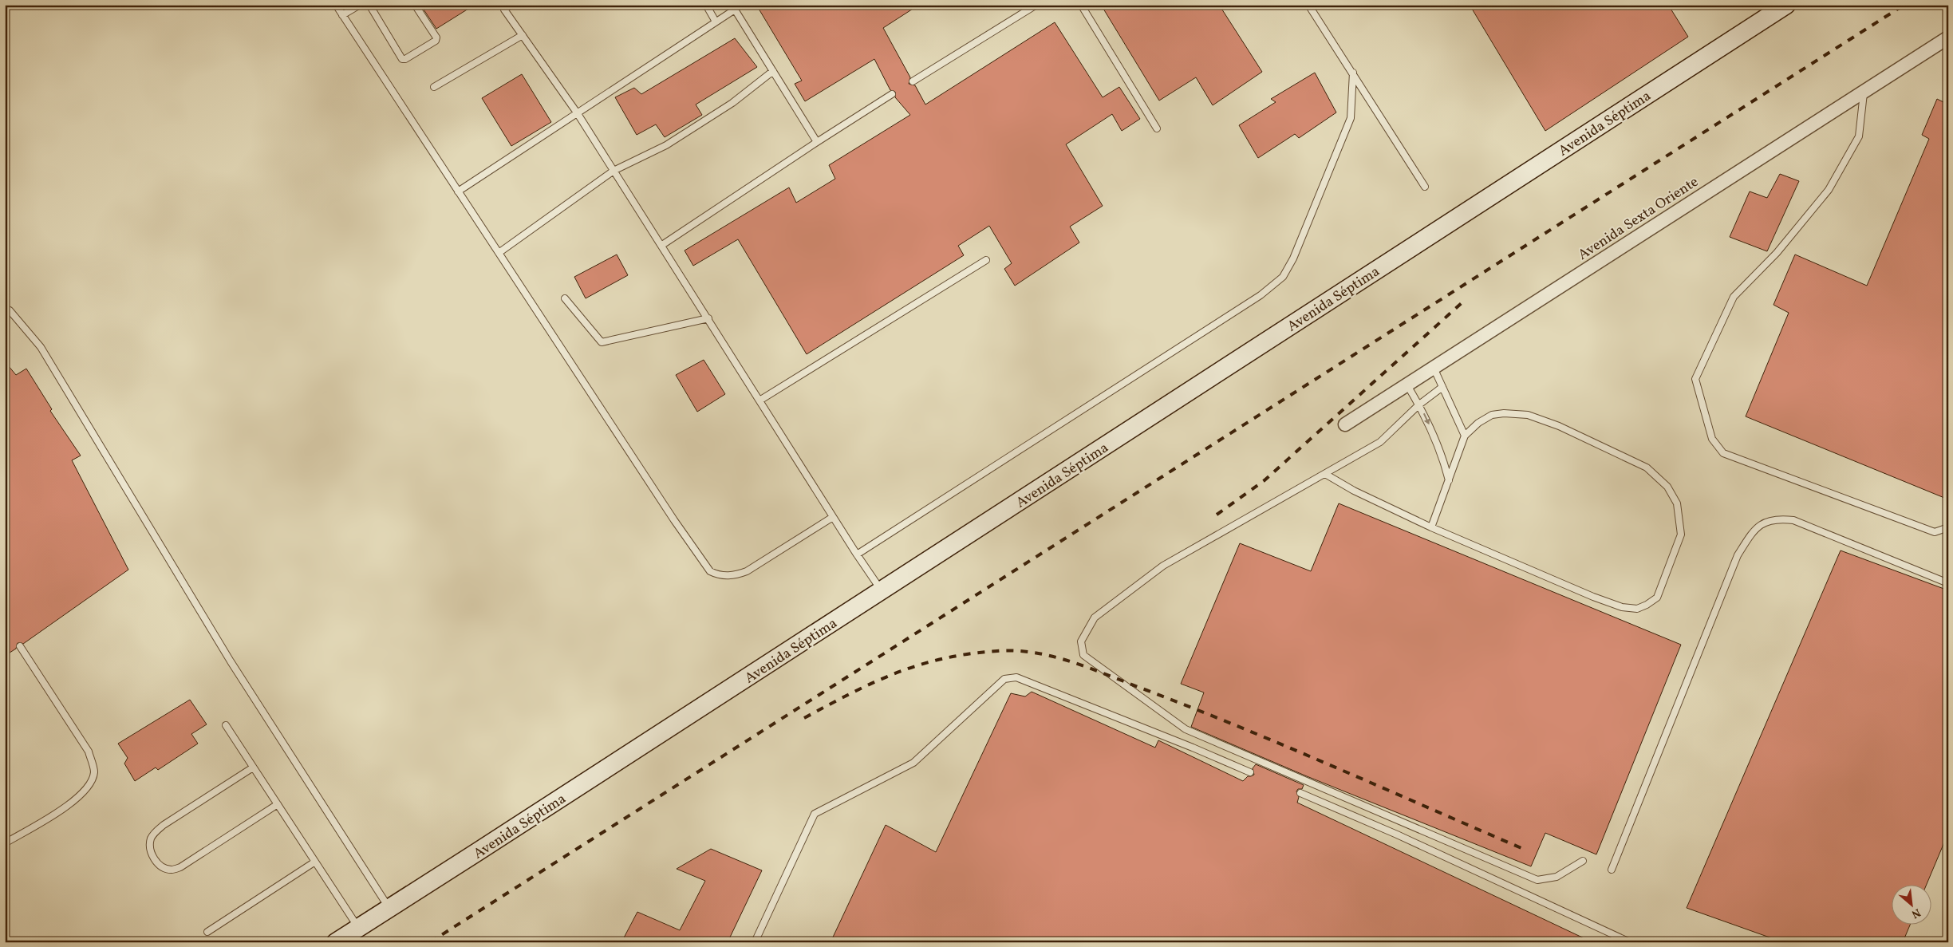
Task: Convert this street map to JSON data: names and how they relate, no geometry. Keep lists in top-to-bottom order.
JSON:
{
  "streets": {
    "street": ["Avenida Séptima", "Avenida Sexta Oriente"]
  },
  "north": "bottom right"
}
